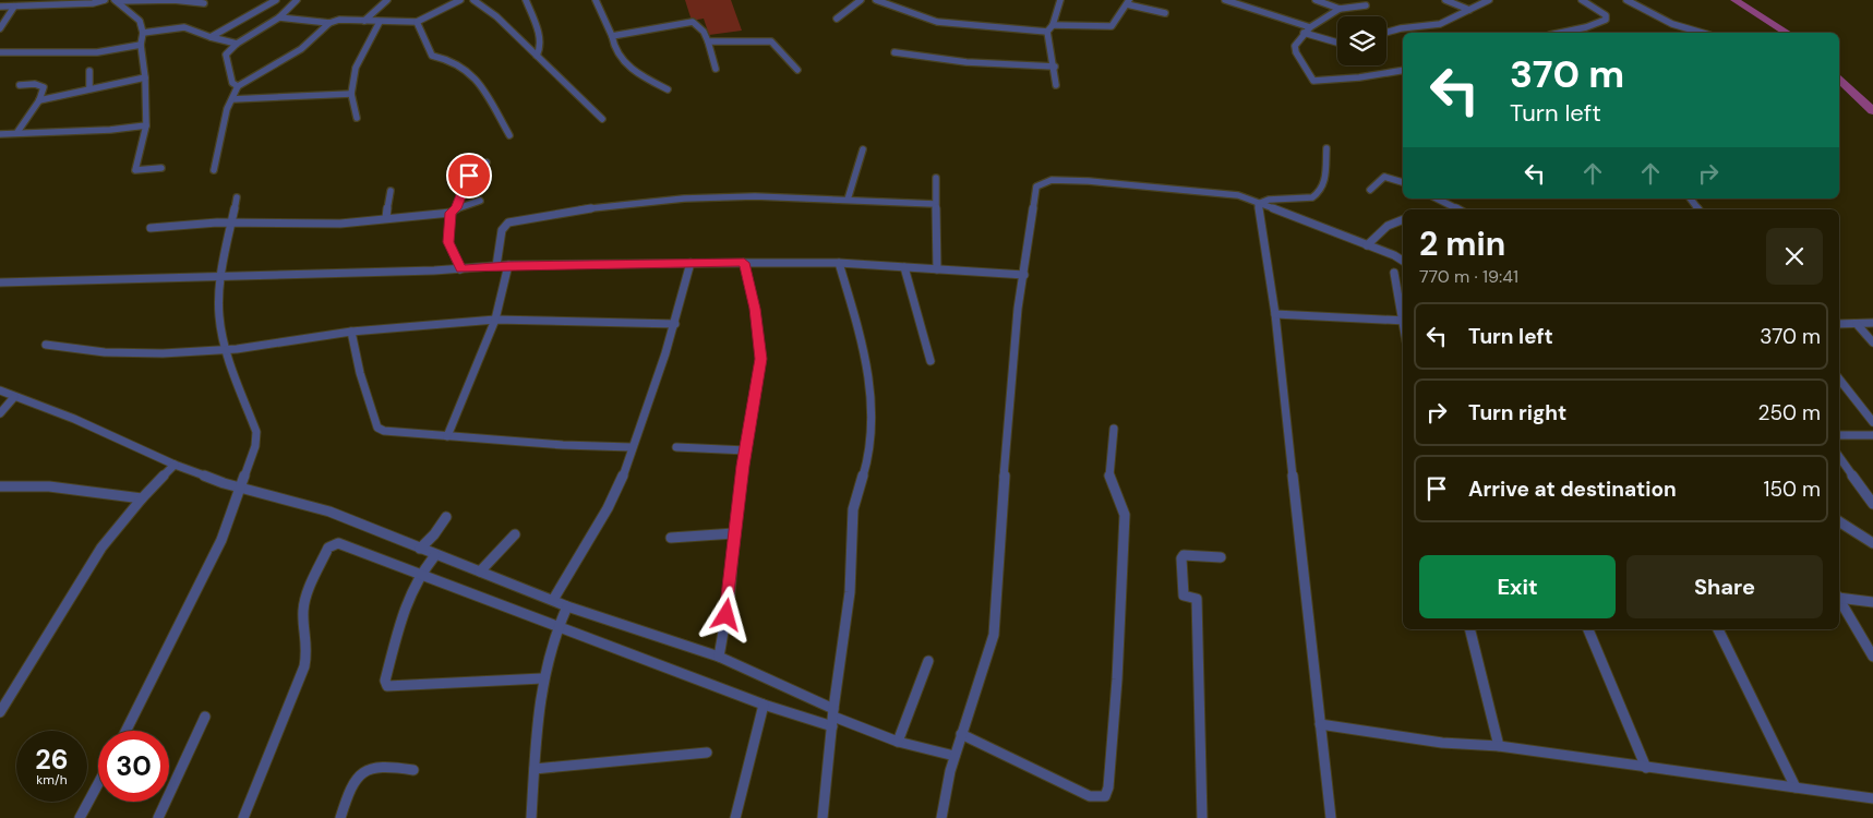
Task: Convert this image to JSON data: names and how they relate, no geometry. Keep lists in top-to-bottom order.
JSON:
{
  "page": {
    "turn": ["370 m", "Turn left"],
    "heading": ["2 min", "770 m · 19:41"],
    "list": [
      {
        "name": "Turn left",
        "value": "370 m"
      },
      {
        "name": "Turn right",
        "value": "250 m"
      },
      {
        "name": "Arrive at destination",
        "value": "150 m"
      }
    ],
    "buttons": ["Exit", "Share"],
    "speed": "26 km/h",
    "limit": "30"
  }
}
